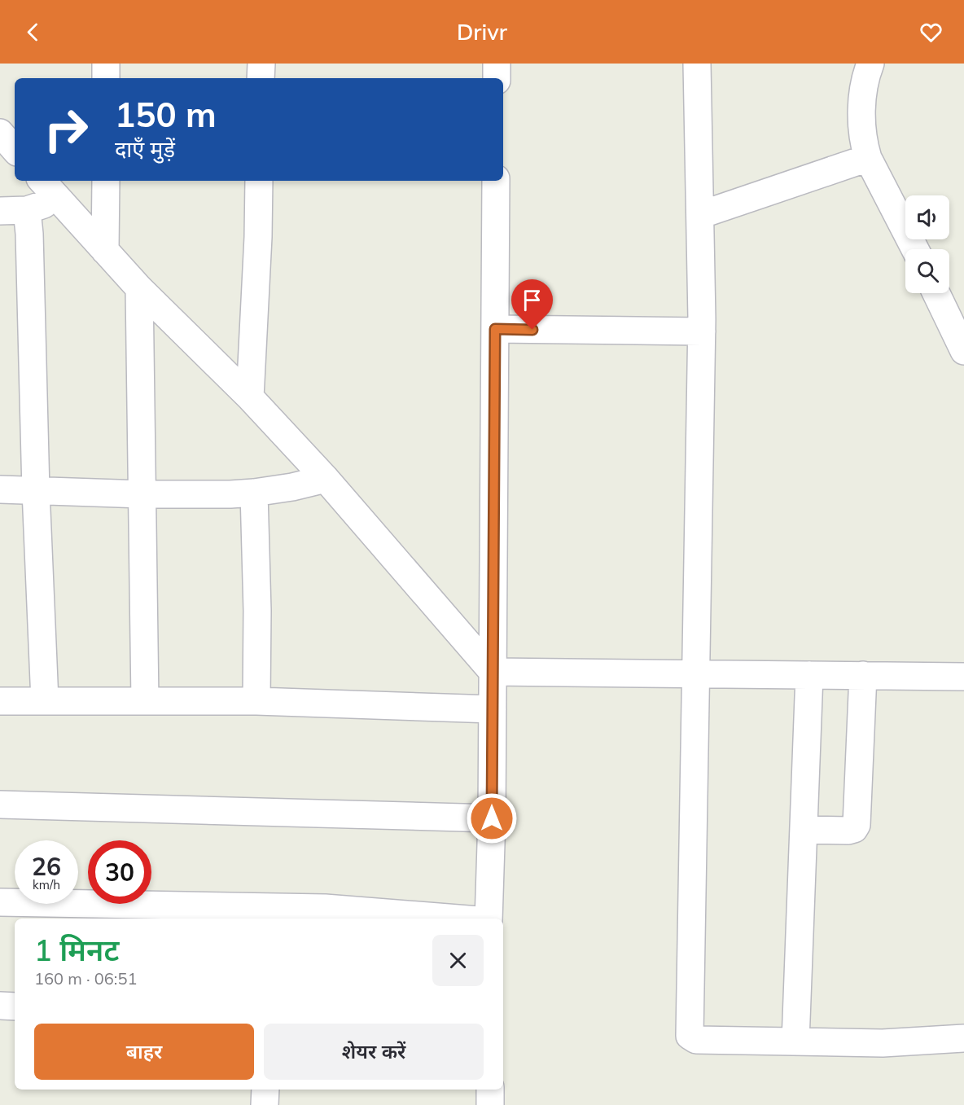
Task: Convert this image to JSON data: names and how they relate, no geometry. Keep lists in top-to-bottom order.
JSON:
{
  "page": {
    "header": "Drivr",
    "turn": ["150 m", "दाएँ मुड़ें"],
    "speed": "26 km/h",
    "limit": "30",
    "heading": ["1 मिनट", "160 m · 06:51"],
    "buttons": ["बाहर", "शेयर करें"]
  }
}
